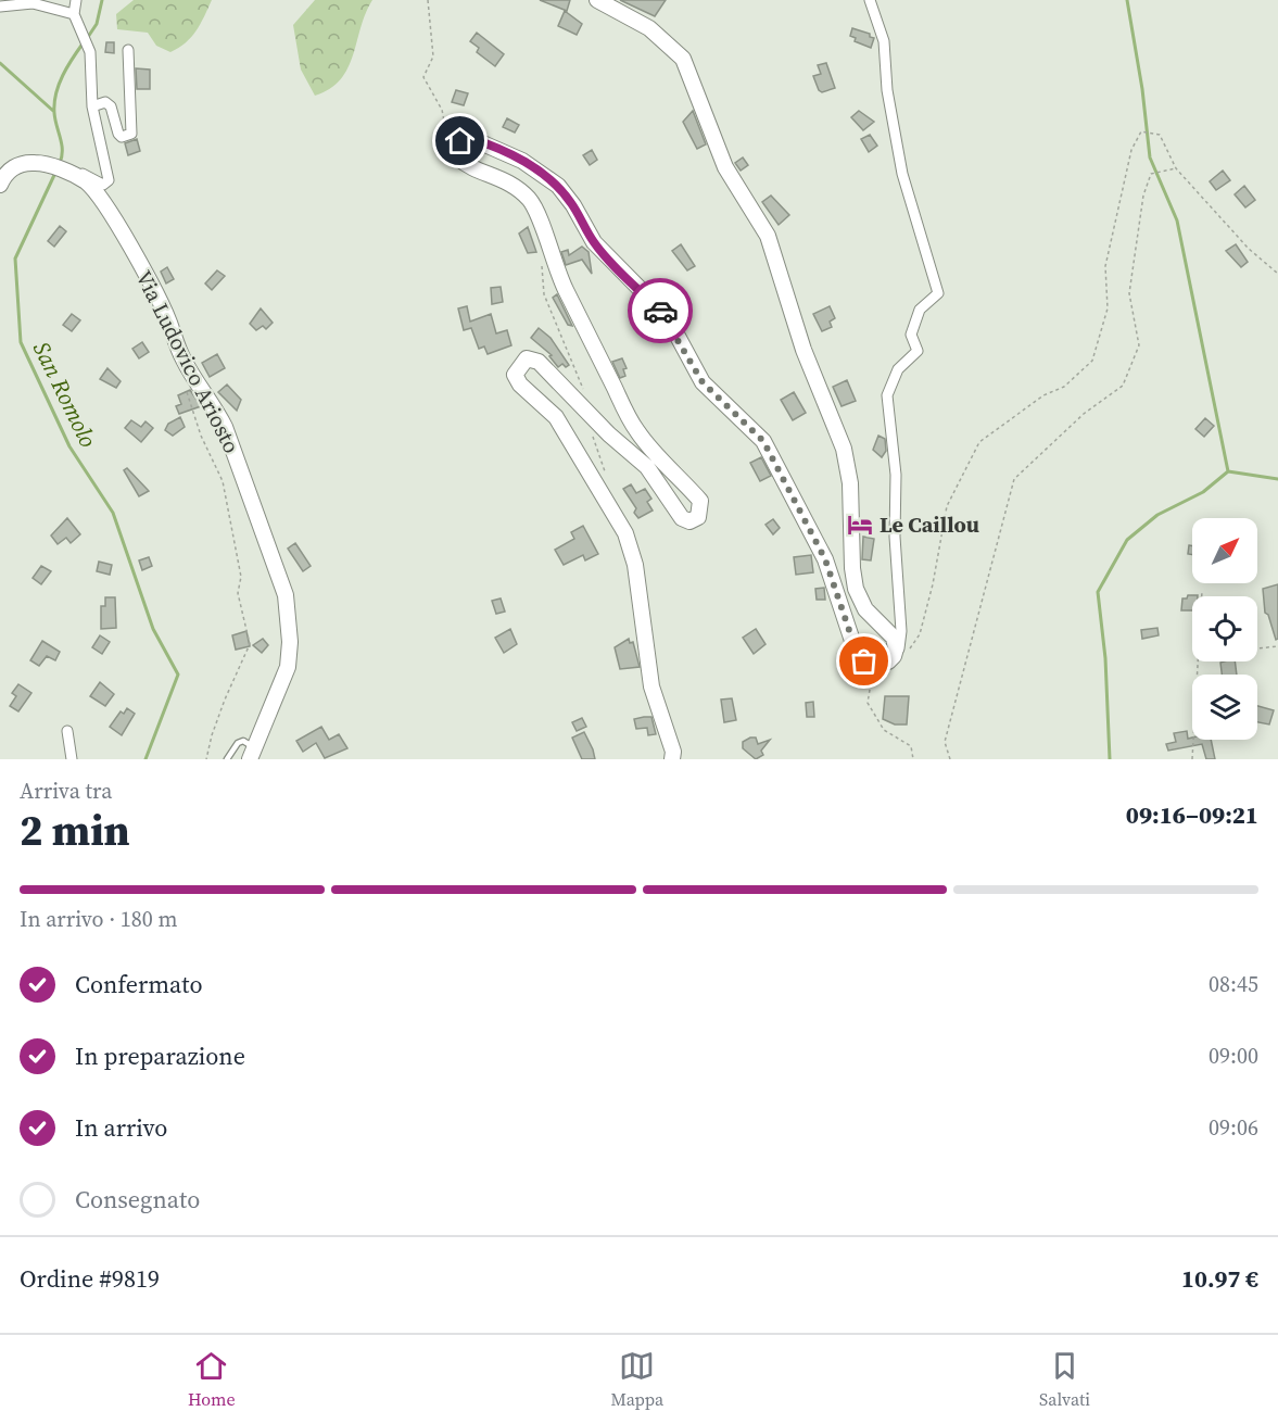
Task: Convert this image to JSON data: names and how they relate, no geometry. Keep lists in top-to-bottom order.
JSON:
{
  "streets": {
    "street": ["Via Ludovico Ariosto"]
  },
  "water": ["San Romolo"],
  "places": {
    "hotel": ["Le Caillou"]
  },
  "north": "top right",
  "page": {
    "heading": ["2 min", "Arriva tra", "09:16–09:21"],
    "panel": ["Ordine #9819", "10.97 €"],
    "bar": "In arrivo · 180 m",
    "list": [
      ["Confermato", "08:45"],
      ["In preparazione", "09:00"],
      ["In arrivo", "09:06"],
      "Consegnato"
    ],
    "tabs": ["Home", "Mappa", "Salvati"]
  }
}
